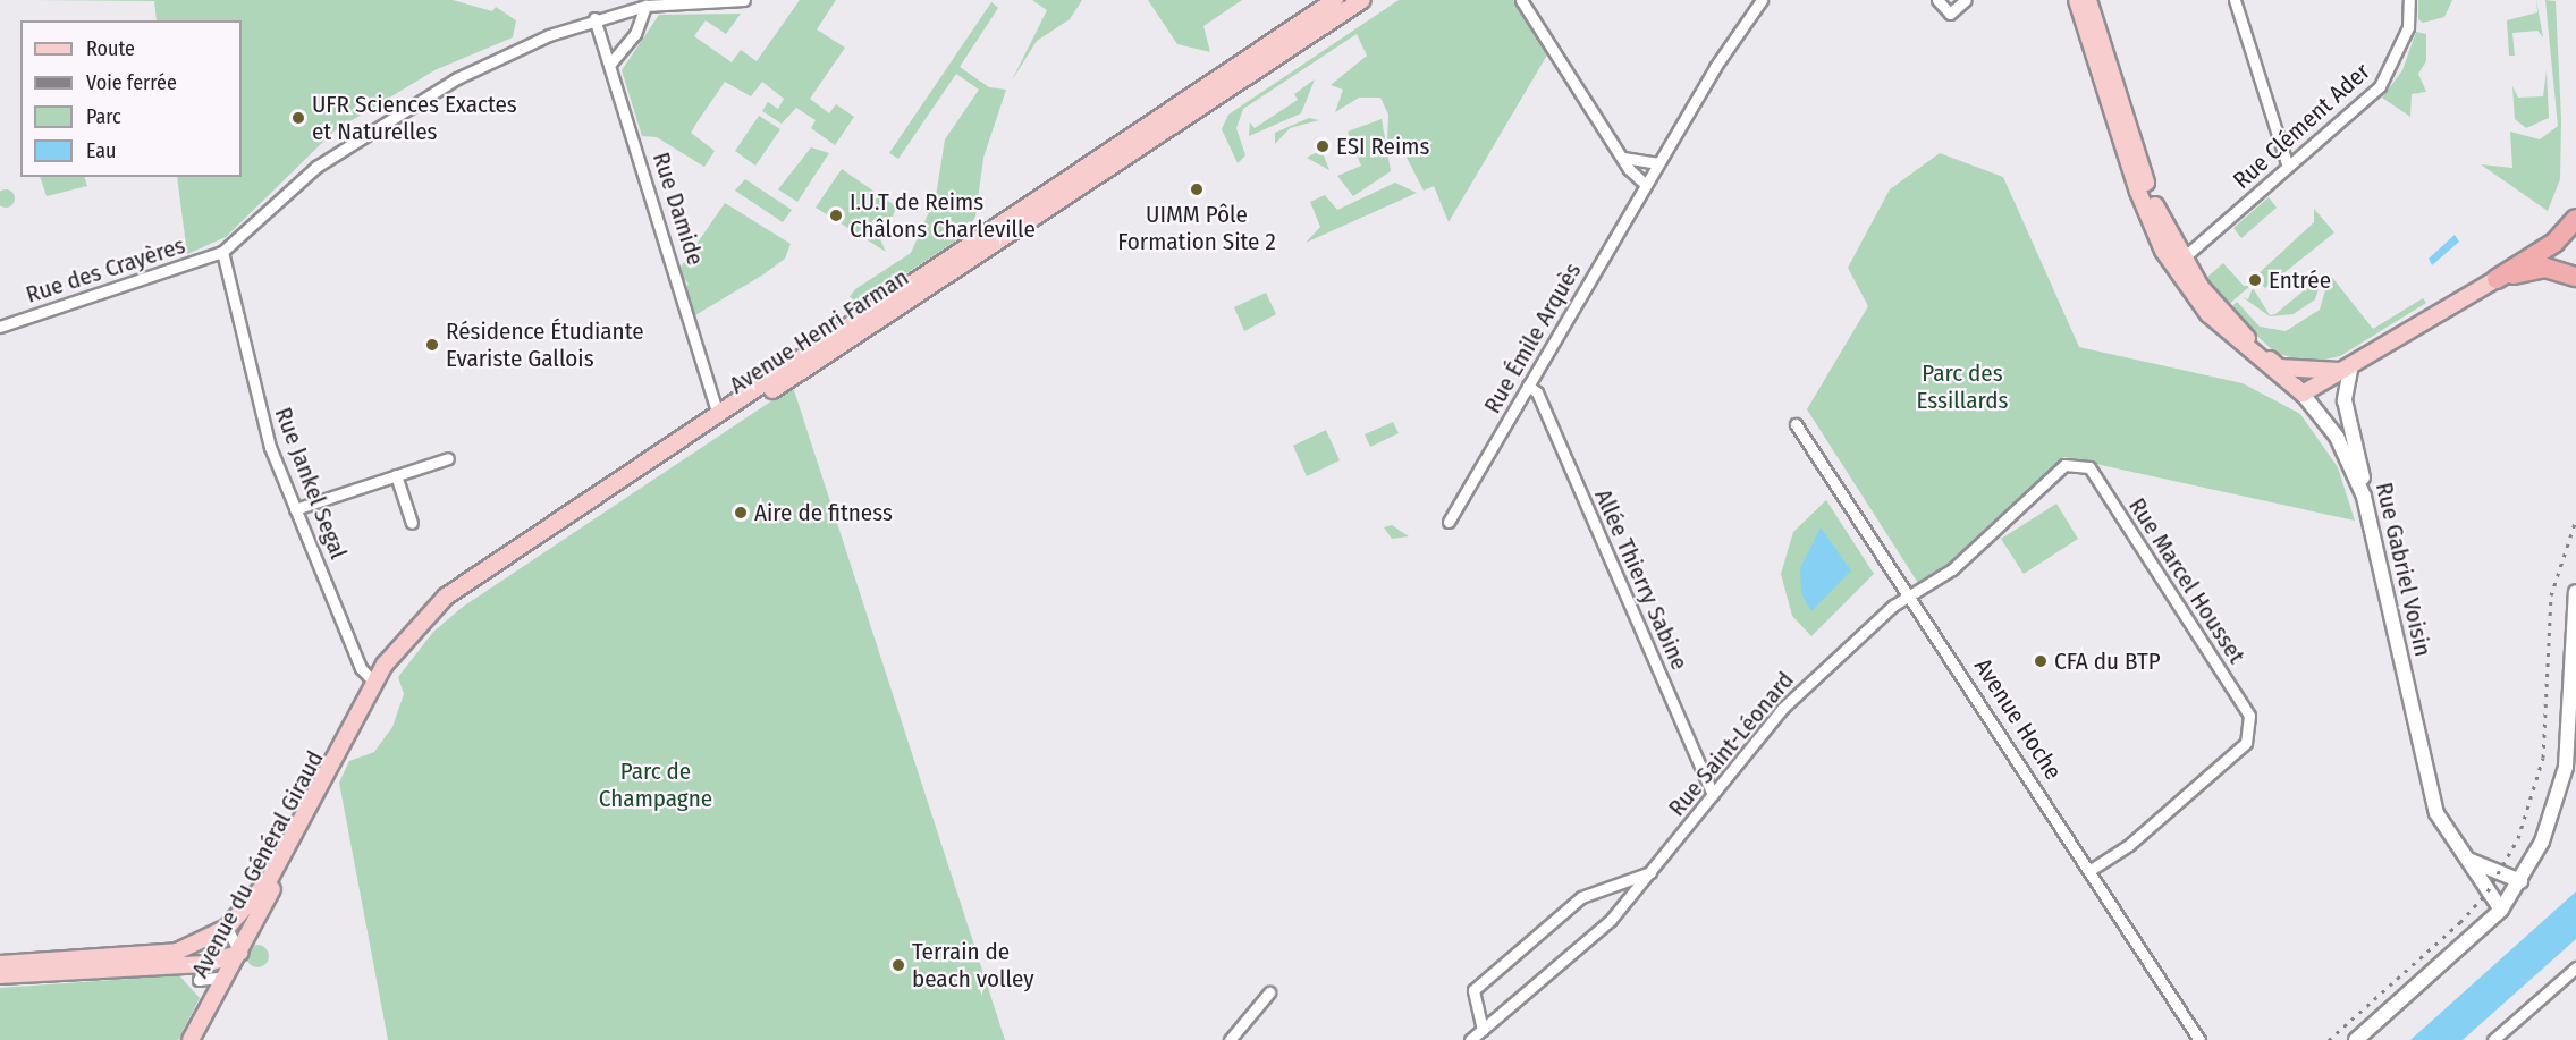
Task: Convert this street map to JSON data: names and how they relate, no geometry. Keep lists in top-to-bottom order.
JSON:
{
  "streets": {
    "main road": ["Avenue Henri Farman", "Rue Gabriel Voisin", "Avenue du Général Giraud"],
    "street": [
      "Rue Clément Ader",
      "Rue Damide",
      "Rue des Crayères",
      "Rue Émile Arquès",
      "Rue Jankel Segal",
      "Allée Thierry Sabine",
      "Rue Marcel Housset",
      "Avenue Hoche",
      "Rue Saint-Léonard"
    ]
  },
  "crossings": [
    ["Rue Damide", "Avenue Henri Farman"],
    ["Rue des Crayères", "Rue Jankel Segal"],
    ["Avenue Henri Farman", "Avenue du Général Giraud"],
    ["Rue Émile Arquès", "Allée Thierry Sabine"],
    ["Rue Jankel Segal", "Avenue du Général Giraud"],
    ["Allée Thierry Sabine", "Rue Saint-Léonard"],
    ["Rue Marcel Housset", "Avenue Hoche"],
    ["Rue Marcel Housset", "Rue Saint-Léonard"],
    ["Avenue Hoche", "Rue Saint-Léonard"]
  ],
  "parks": ["Parc des Essillards", "Parc de Champagne"],
  "places": [
    "UFR Sciences Exactes et Naturelles",
    "ESI Reims",
    "UIMM Pôle Formation Site 2",
    "I.U.T de Reims Châlons Charleville",
    "Entrée",
    "Résidence Étudiante Evariste Gallois",
    "Aire de fitness",
    "CFA du BTP",
    "Terrain de beach volley"
  ],
  "legend": [
    "Route",
    "Voie ferrée",
    "Parc",
    "Eau"
  ]
}
